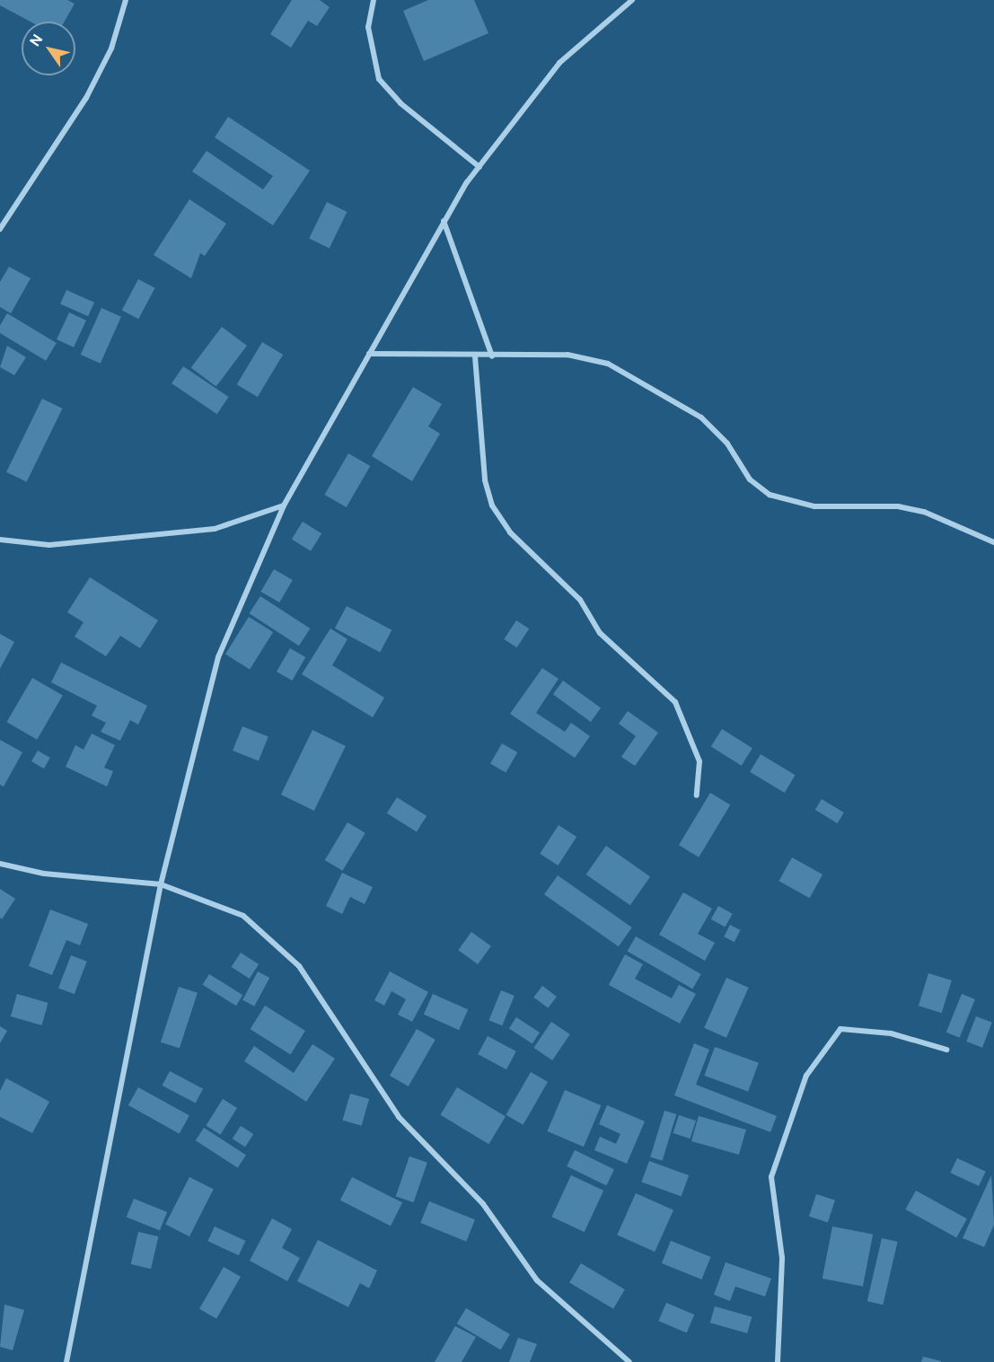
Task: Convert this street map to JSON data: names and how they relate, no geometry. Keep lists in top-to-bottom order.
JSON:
{
  "north": "top left"
}
